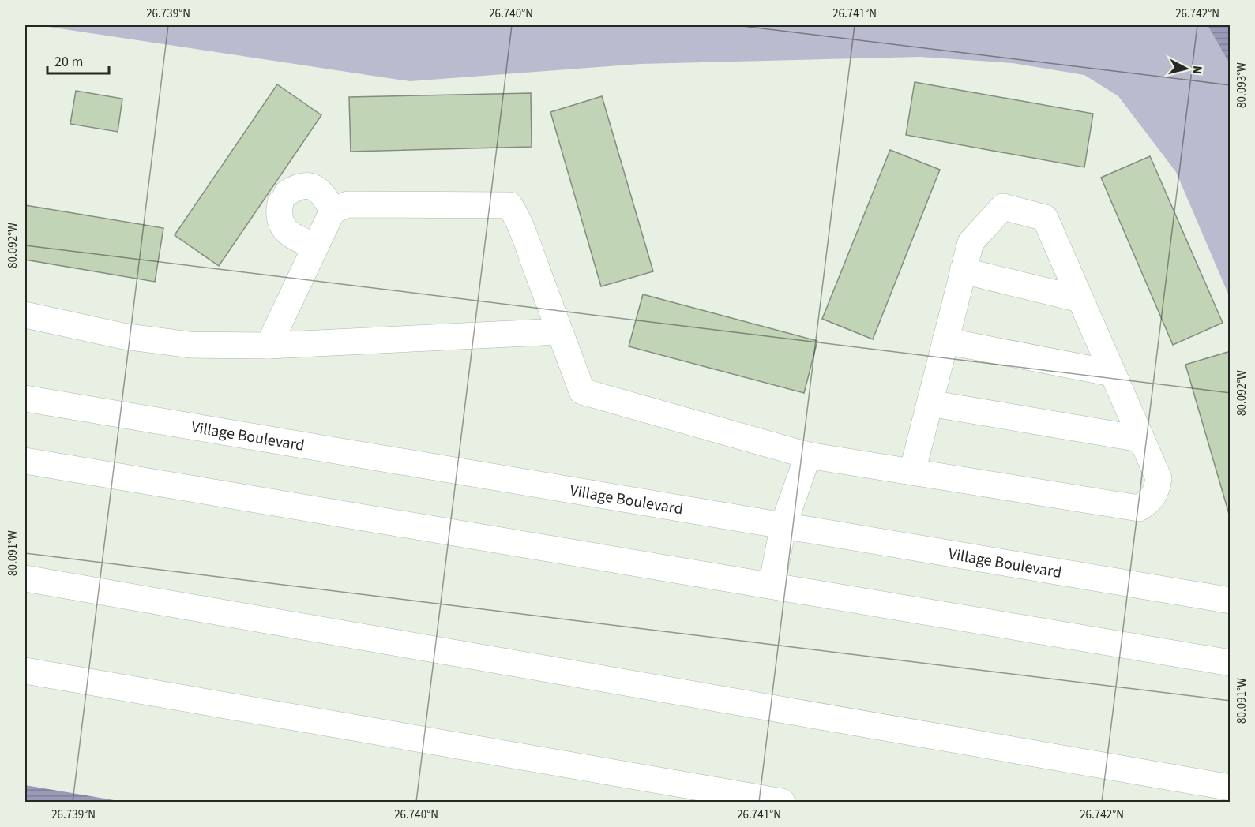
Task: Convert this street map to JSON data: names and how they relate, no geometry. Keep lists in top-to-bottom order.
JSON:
{
  "streets": {
    "main road": ["Village Boulevard"]
  },
  "scale_bar": "20 m",
  "north": "right",
  "coordinates": [
    "26.739°N",
    "26.740°N",
    "26.741°N",
    "26.742°N",
    "80.093°W",
    "80.092°W",
    "80.091°W"
  ]
}
